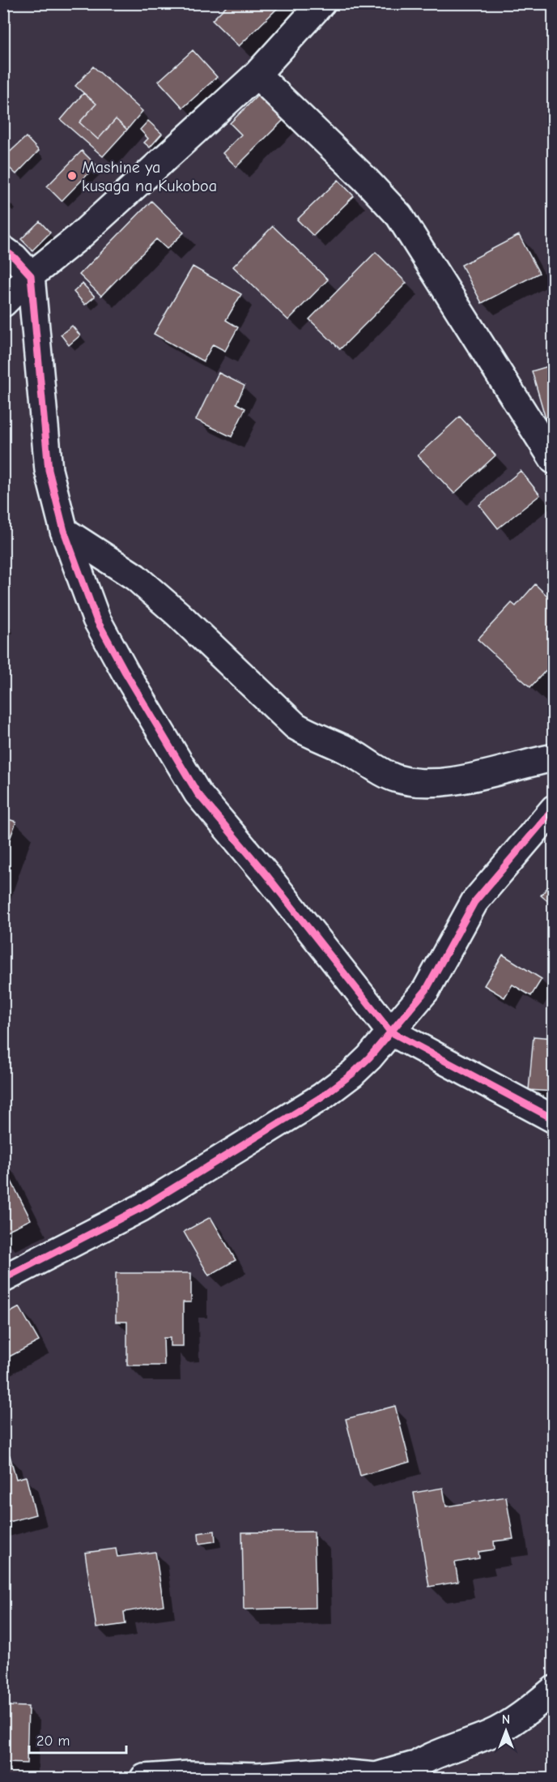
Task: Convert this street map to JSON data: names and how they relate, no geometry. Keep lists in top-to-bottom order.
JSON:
{
  "places": ["Mashine ya kusaga na Kukoboa"],
  "scale_bar": "20 m",
  "north": "top"
}
